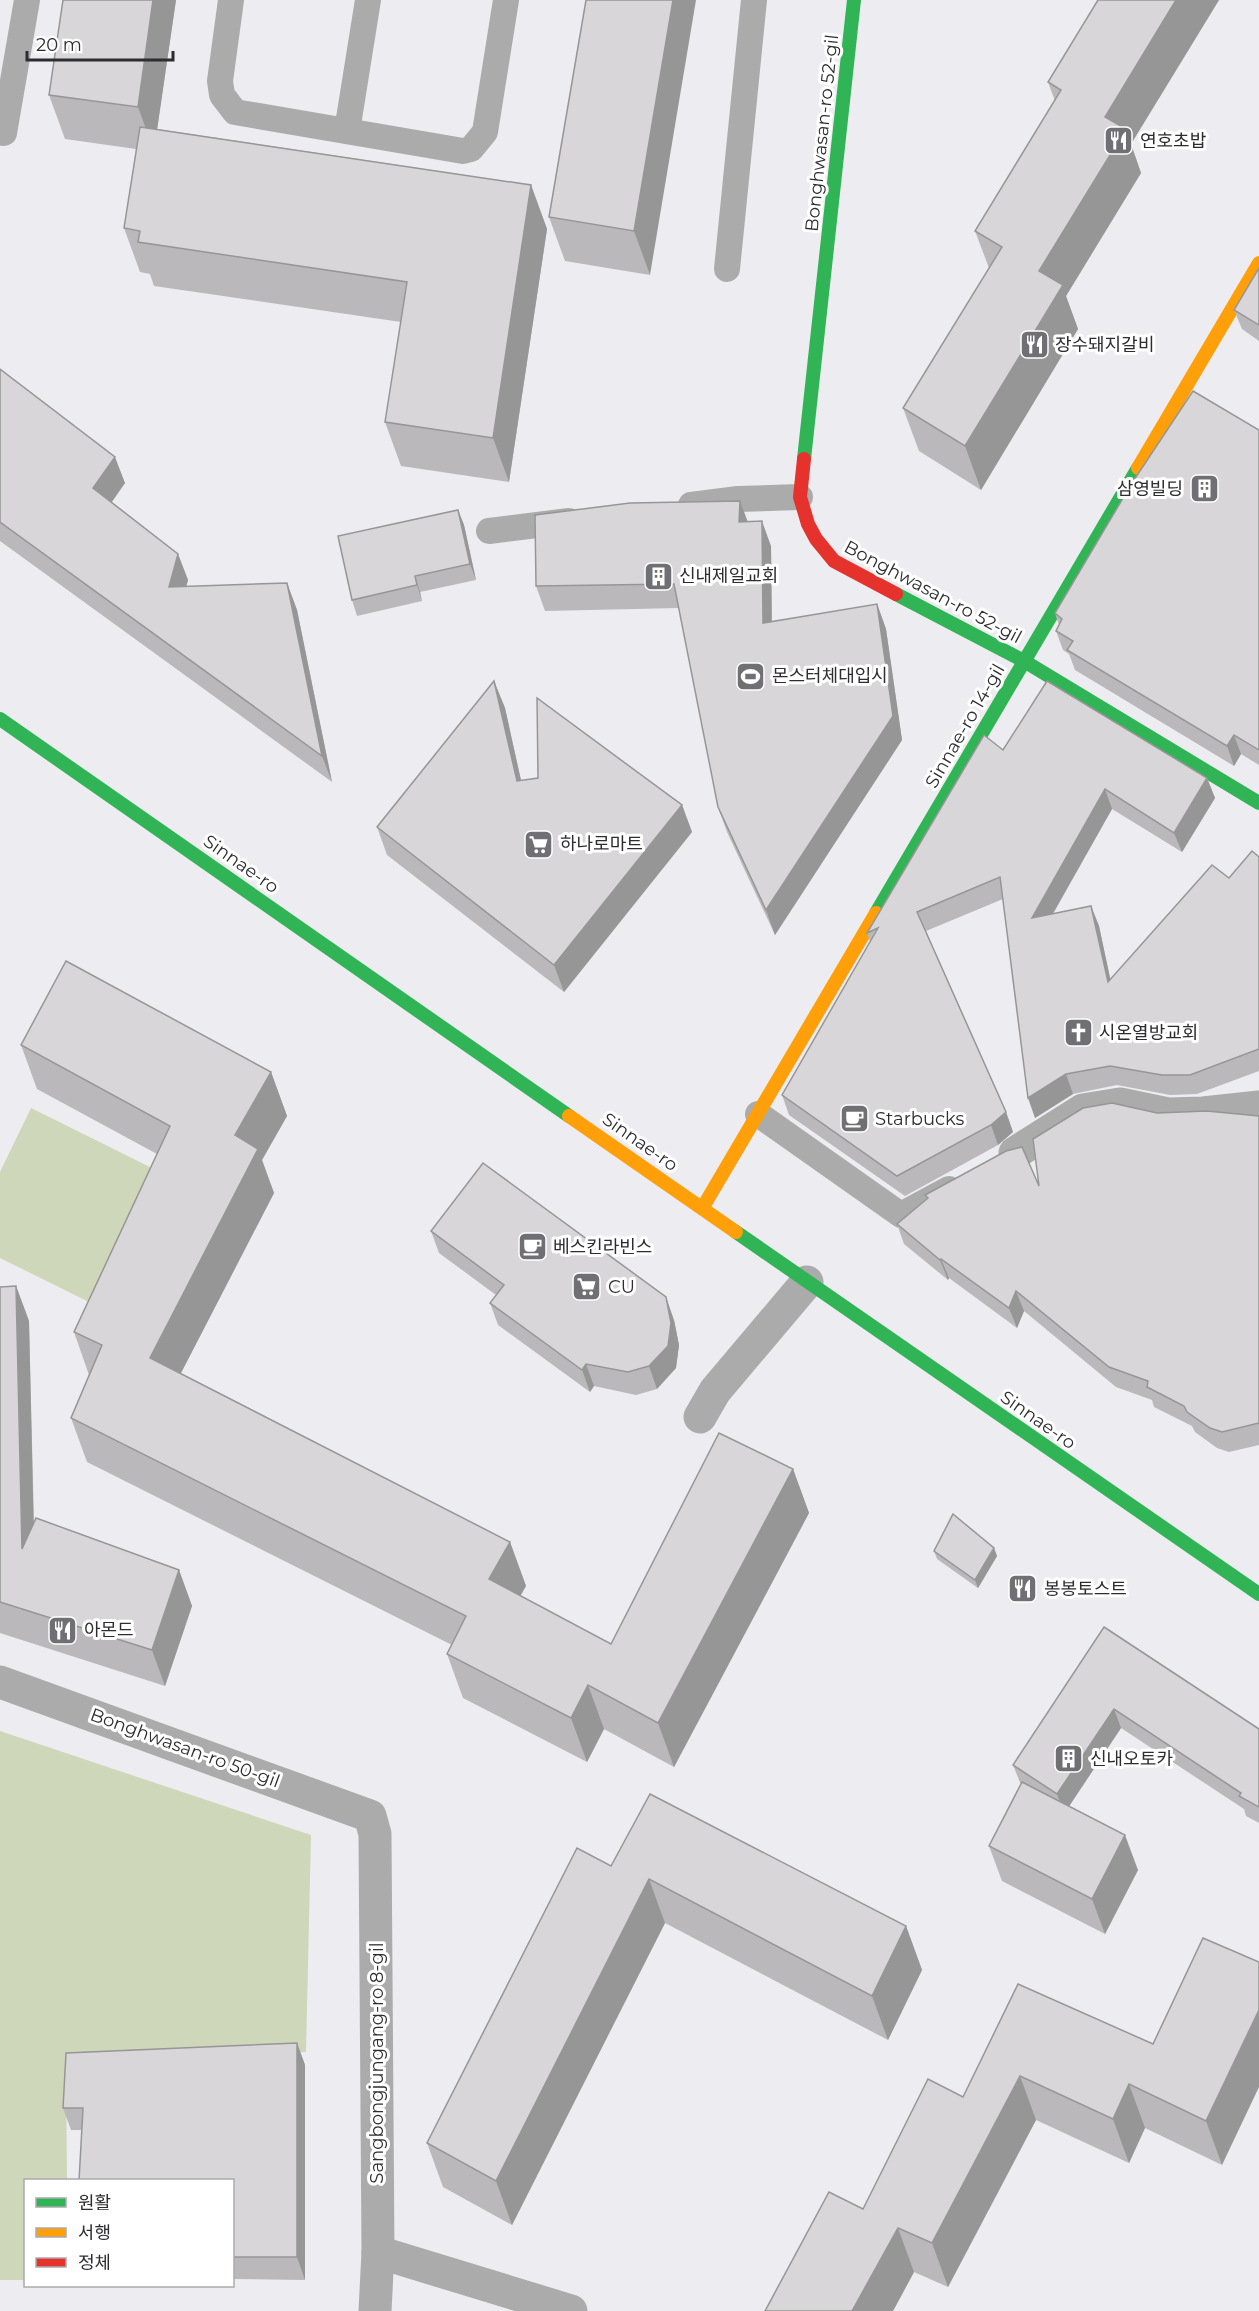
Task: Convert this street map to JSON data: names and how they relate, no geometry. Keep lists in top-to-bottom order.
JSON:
{
  "streets": {
    "street": [
      "Bonghwasan-ro 52-gil",
      "Sinnae-ro 14-gil",
      "Sinnae-ro",
      "Bonghwasan-ro 50-gil",
      "Sangbongjungang-ro 8-gil"
    ]
  },
  "crossings": [
    ["Bonghwasan-ro 52-gil", "Sinnae-ro 14-gil"],
    ["Sinnae-ro 14-gil", "Sinnae-ro"],
    ["Bonghwasan-ro 50-gil", "Sangbongjungang-ro 8-gil"]
  ],
  "places": {
    "restaurant": [
      "연호초밥",
      "장수돼지갈비",
      "봉봉토스트",
      "아몬드"
    ],
    "building": ["삼영빌딩", "신내제일교회", "신내오토카"],
    "sports": ["몬스터체대입시"],
    "supermarket": ["하나로마트", "CU"],
    "church": ["시온열방교회"],
    "cafe": ["Starbucks", "베스킨라빈스"]
  },
  "legend": ["원활", "서행", "정체"],
  "scale_bar": "20 m"
}
